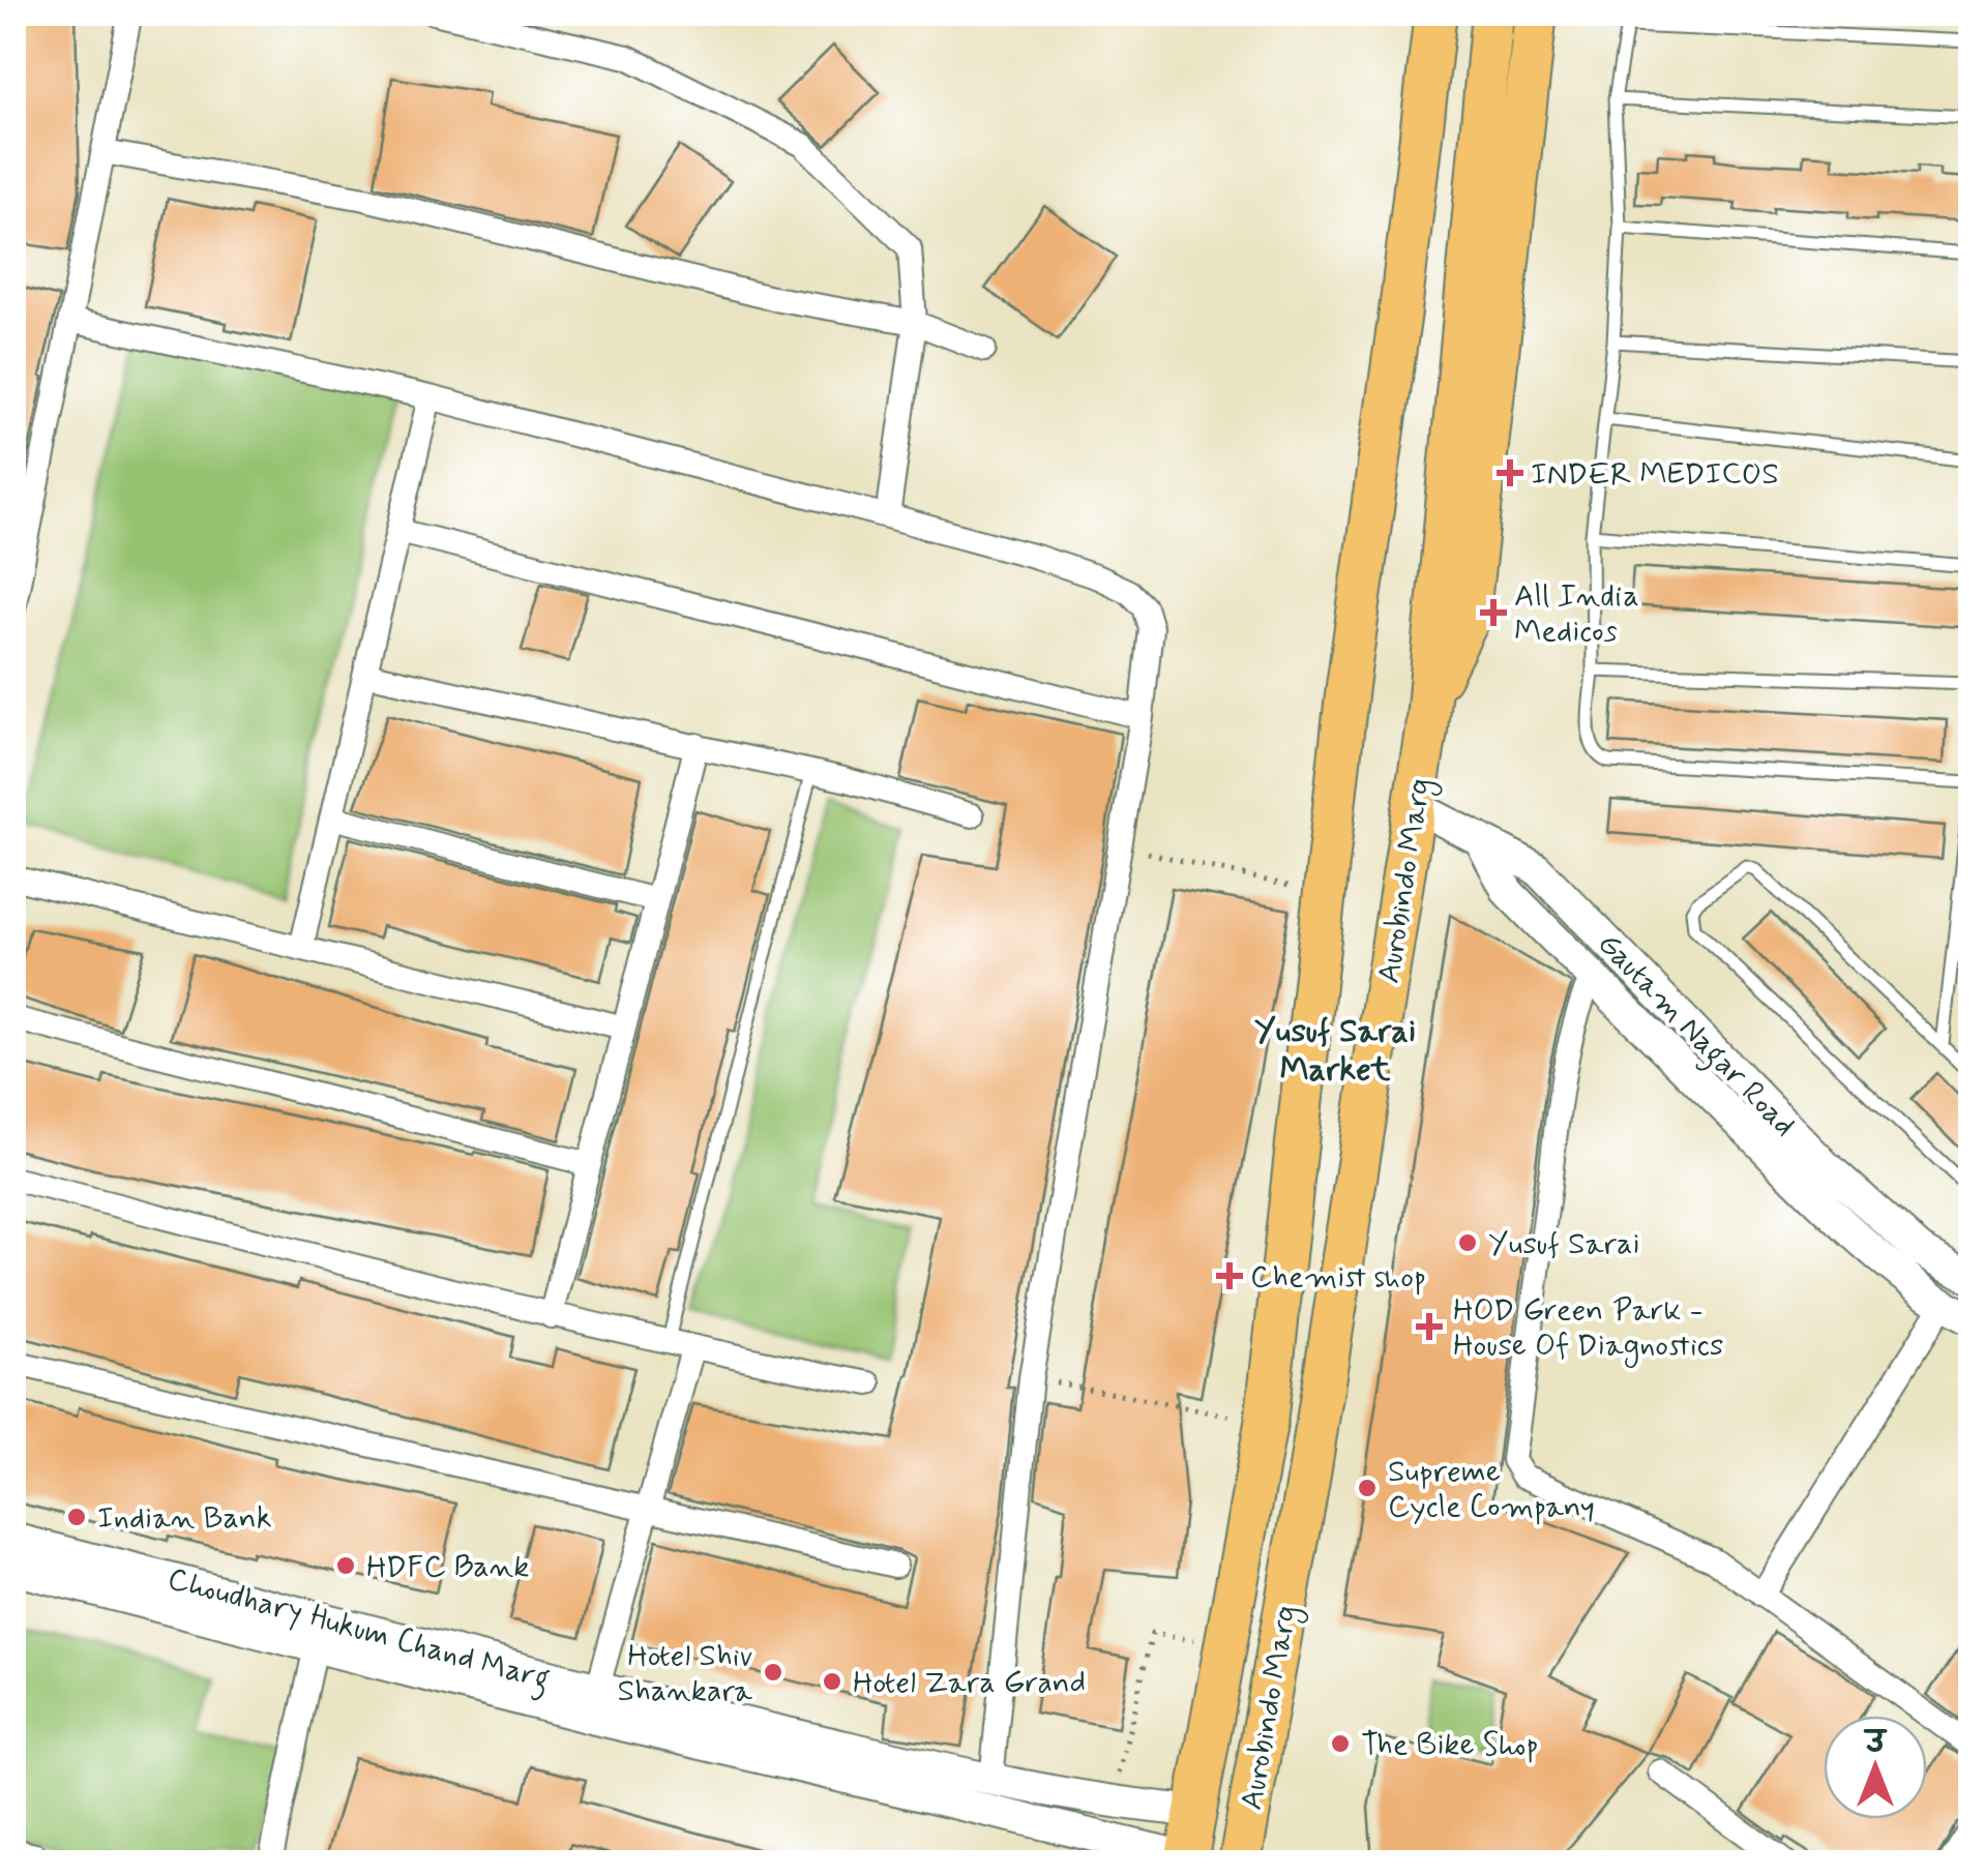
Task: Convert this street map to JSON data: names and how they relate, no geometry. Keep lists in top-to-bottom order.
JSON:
{
  "streets": {
    "highway": ["Aurobindo Marg"],
    "street": ["Gautam Nagar Road", "Choudhary Hukum Chand Marg"]
  },
  "crossings": [
    ["Aurobindo Marg", "Gautam Nagar Road"],
    ["Aurobindo Marg", "Choudhary Hukum Chand Marg"]
  ],
  "districts": ["Yusuf Sarai Market"],
  "places": {
    "health": [
      "INDER MEDICOS",
      "All India Medicos",
      "Chemist shop",
      "HOD Green Park - House Of Diagnostics"
    ],
    "other": [
      "Yusuf Sarai",
      "Supreme Cycle Company",
      "Indian Bank",
      "HDFC Bank",
      "Hotel Shiv Shankara",
      "Hotel Zara Grand",
      "The Bike Shop"
    ]
  },
  "north": "top"
}
